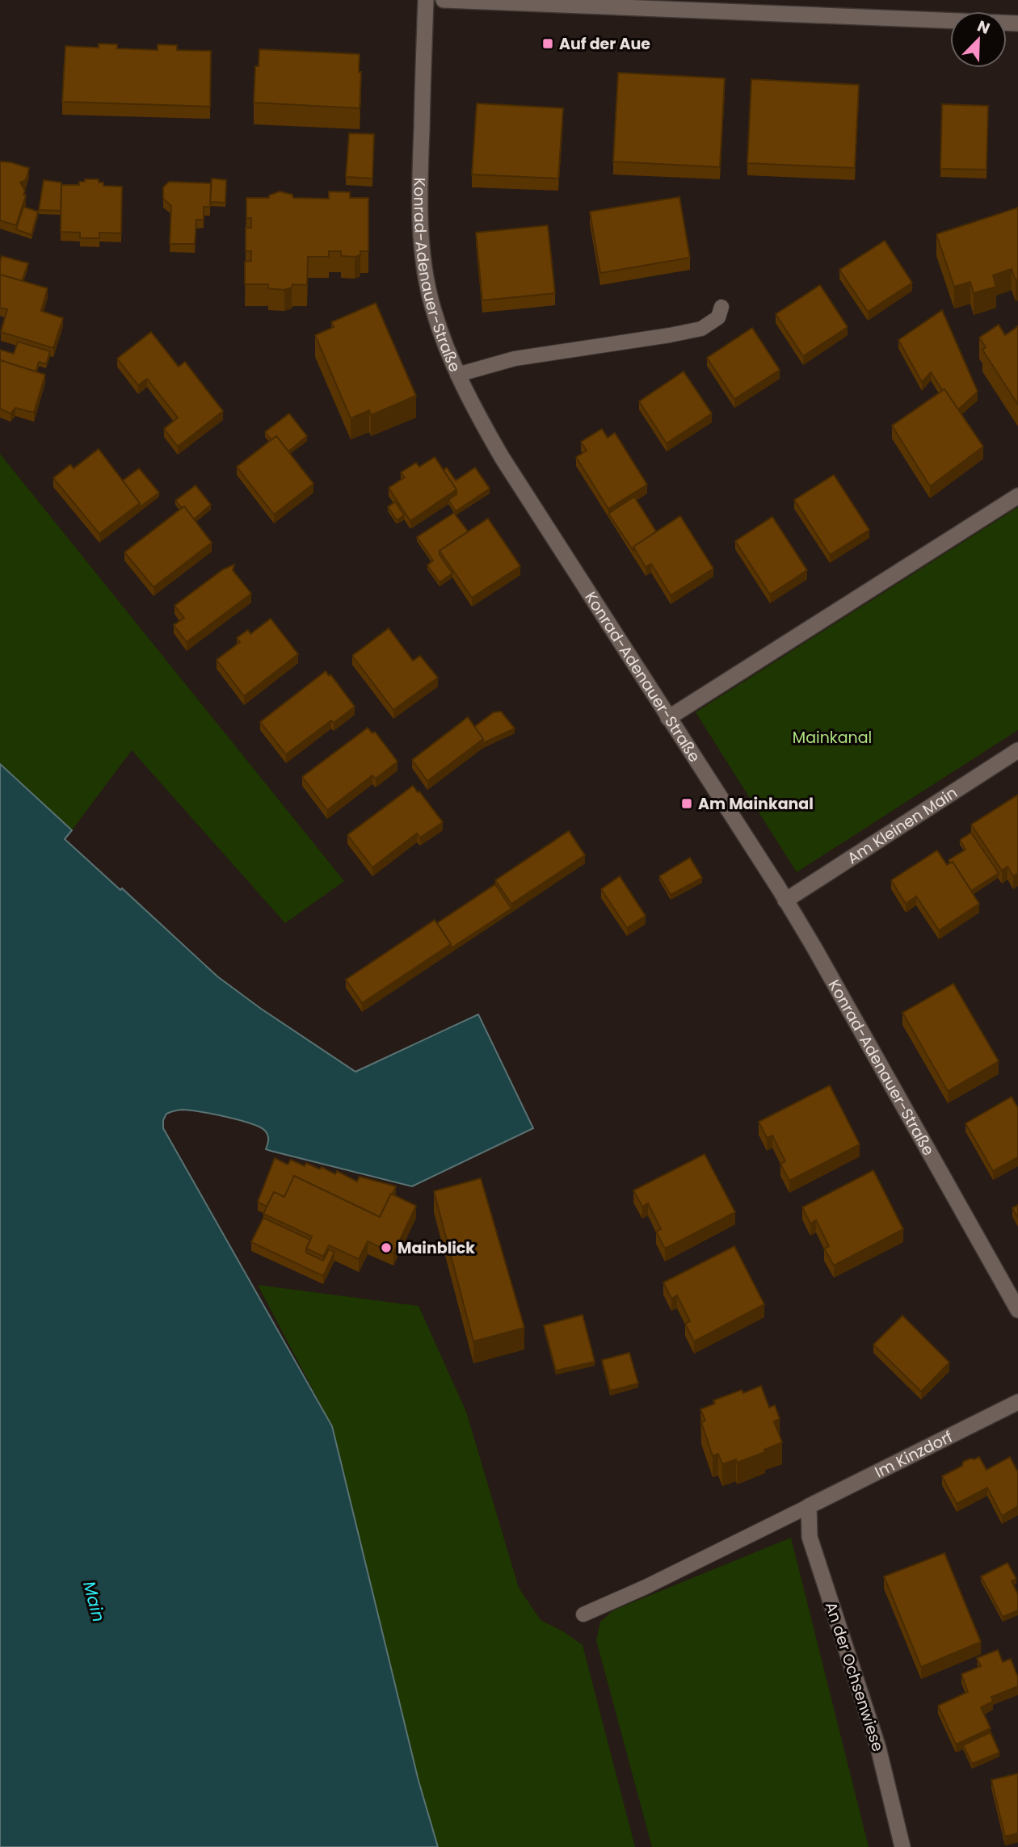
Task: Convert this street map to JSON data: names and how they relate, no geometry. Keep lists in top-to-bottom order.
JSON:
{
  "streets": {
    "street": [
      "Konrad-Adenauer-Straße",
      "Am Kleinen Main",
      "Im Kinzdorf",
      "An der Ochsenwiese"
    ]
  },
  "crossings": [
    ["Konrad-Adenauer-Straße", "Am Kleinen Main"],
    ["Im Kinzdorf", "An der Ochsenwiese"]
  ],
  "water": ["Main"],
  "parks": ["Mainkanal"],
  "places": {
    "transit": ["Auf der Aue", "Am Mainkanal"],
    "other": ["Mainblick"]
  },
  "north": "top right"
}
